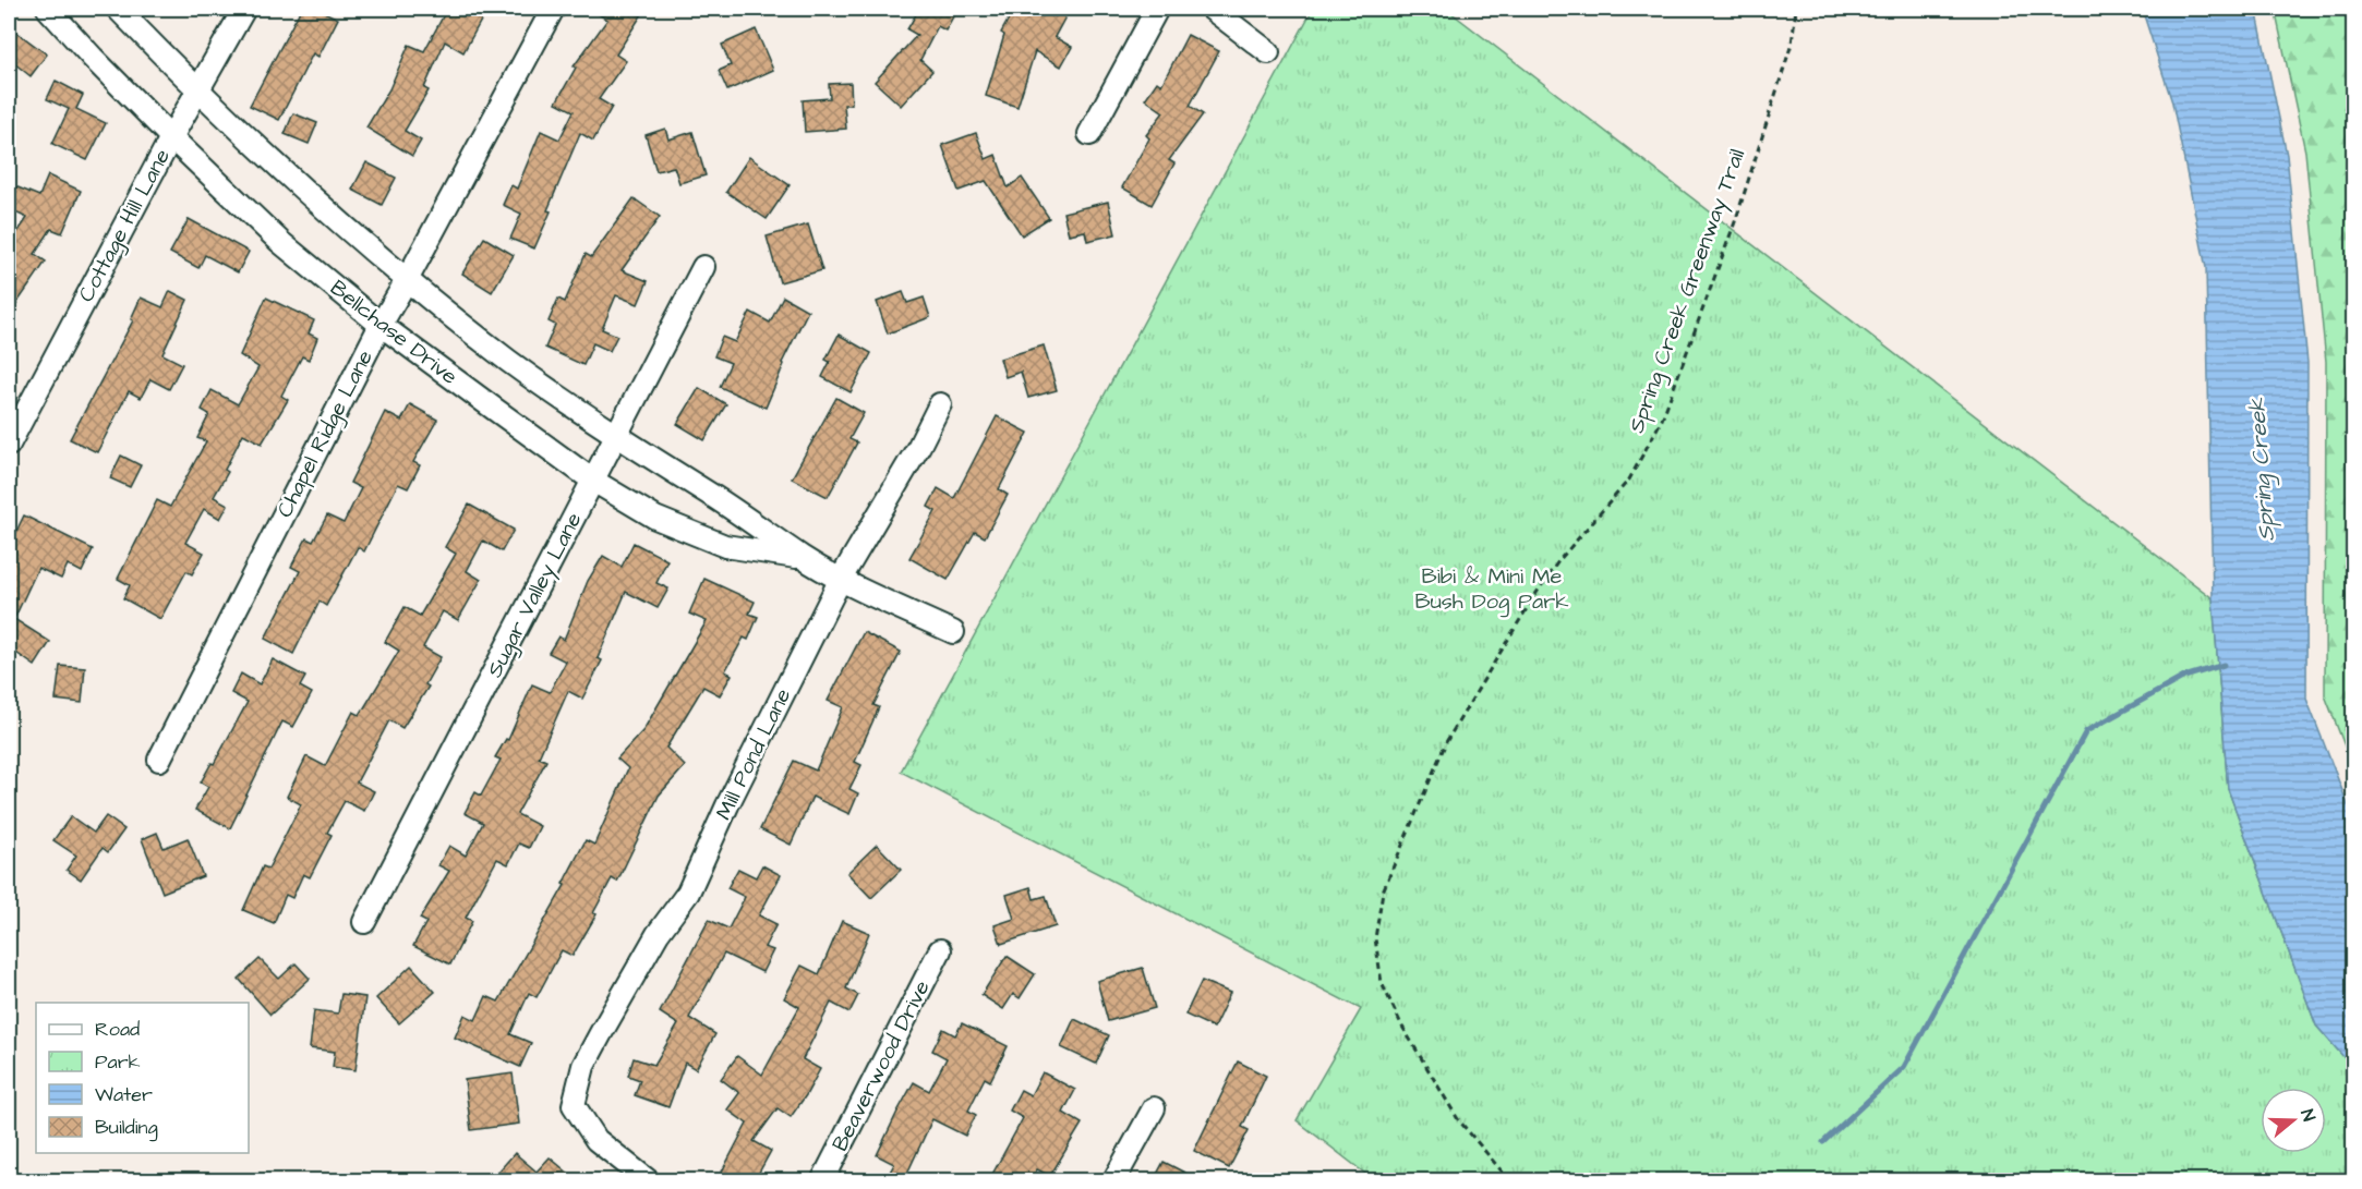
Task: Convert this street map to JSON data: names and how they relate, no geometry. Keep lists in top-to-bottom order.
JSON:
{
  "streets": {
    "street": [
      "Cottage Hill Lane",
      "Bellchase Drive",
      "Chapel Ridge Lane",
      "Sugar Valley Lane",
      "Mill Pond Lane",
      "Beaverwood Drive"
    ],
    "path": ["Spring Creek Greenway Trail"]
  },
  "crossings": [
    ["Cottage Hill Lane", "Bellchase Drive"],
    ["Bellchase Drive", "Chapel Ridge Lane"],
    ["Bellchase Drive", "Sugar Valley Lane"],
    ["Bellchase Drive", "Mill Pond Lane"]
  ],
  "water": ["Spring Creek"],
  "parks": ["Bibi & Mini Me Bush Dog Park"],
  "legend": [
    "Road",
    "Park",
    "Water",
    "Building"
  ],
  "north": "right"
}
